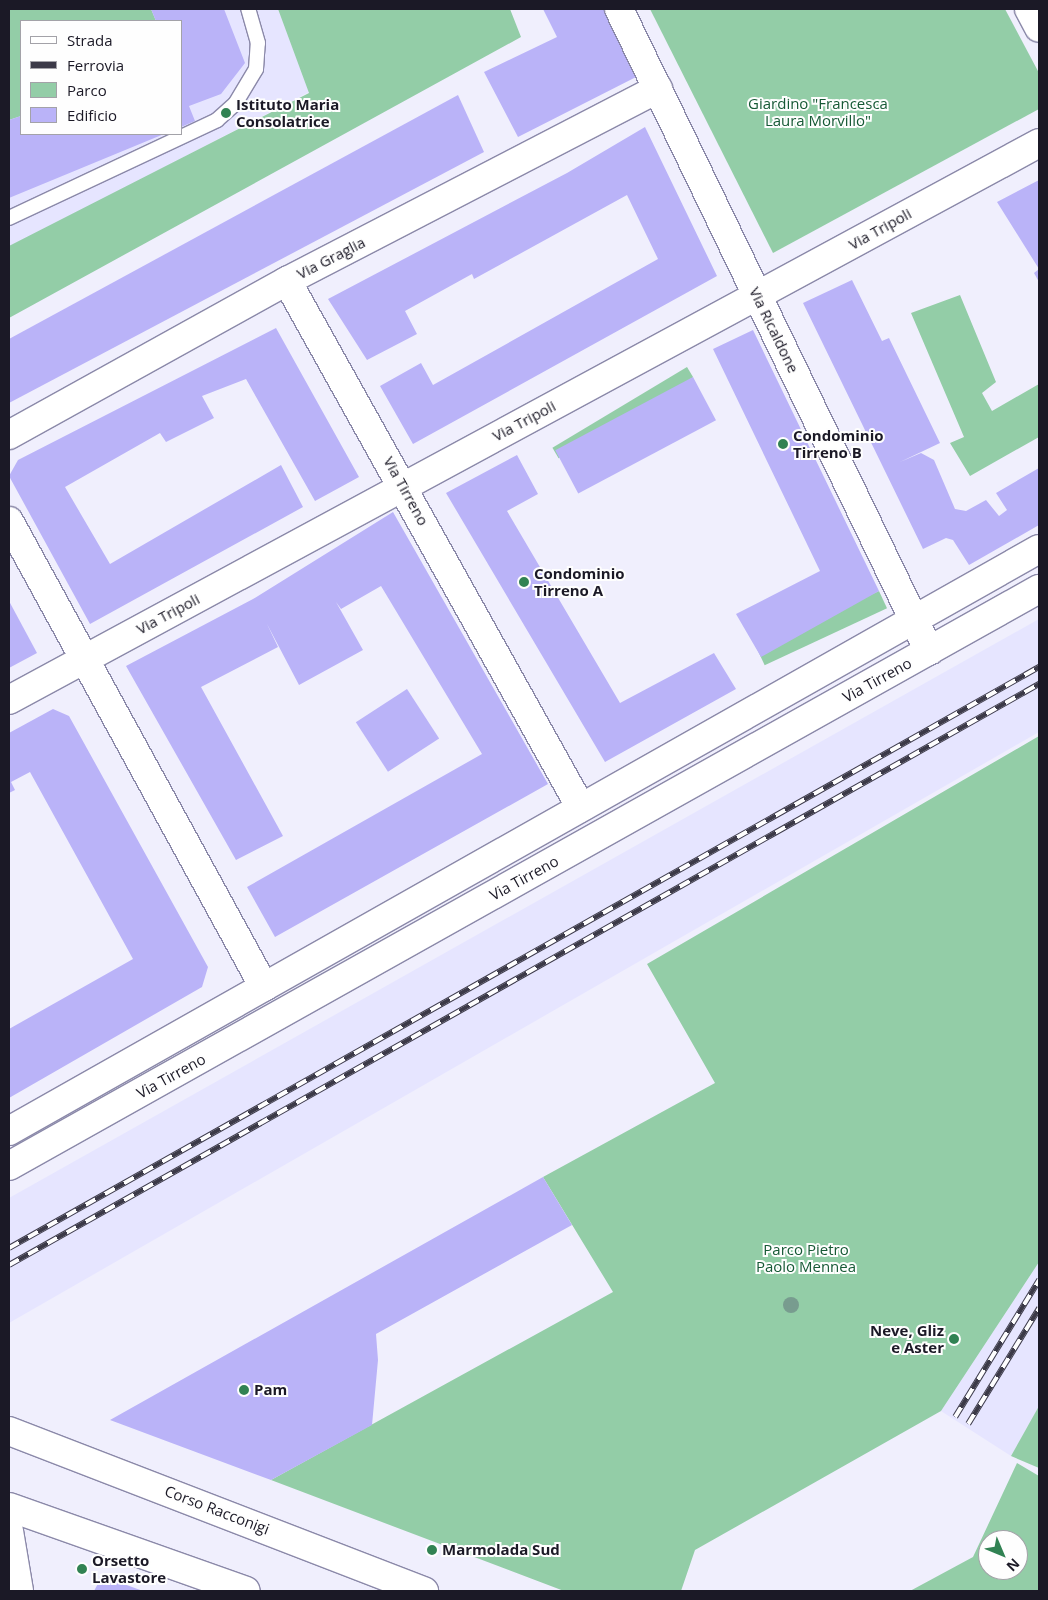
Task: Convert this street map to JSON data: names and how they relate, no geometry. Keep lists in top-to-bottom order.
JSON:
{
  "streets": {
    "street": [
      "Via Tripoli",
      "Via Graglia",
      "Via Ricaldone",
      "Via Tirreno",
      "Corso Racconigi"
    ]
  },
  "crossings": [
    ["Via Tripoli", "Via Ricaldone"],
    ["Via Tripoli", "Via Tirreno"],
    ["Via Graglia", "Via Ricaldone"],
    ["Via Graglia", "Via Tirreno"],
    ["Via Ricaldone", "Via Tirreno"]
  ],
  "parks": ["Giardino \"Francesca Laura Morvillo\"", "Parco Pietro Paolo Mennea"],
  "places": [
    "Istituto Maria Consolatrice",
    "Condominio Tirreno B",
    "Condominio Tirreno A",
    "Neve, Gliz e Aster",
    "Pam",
    "Marmolada Sud",
    "Orsetto Lavastore"
  ],
  "legend": [
    "Strada",
    "Ferrovia",
    "Parco",
    "Edificio"
  ],
  "north": "bottom right"
}
